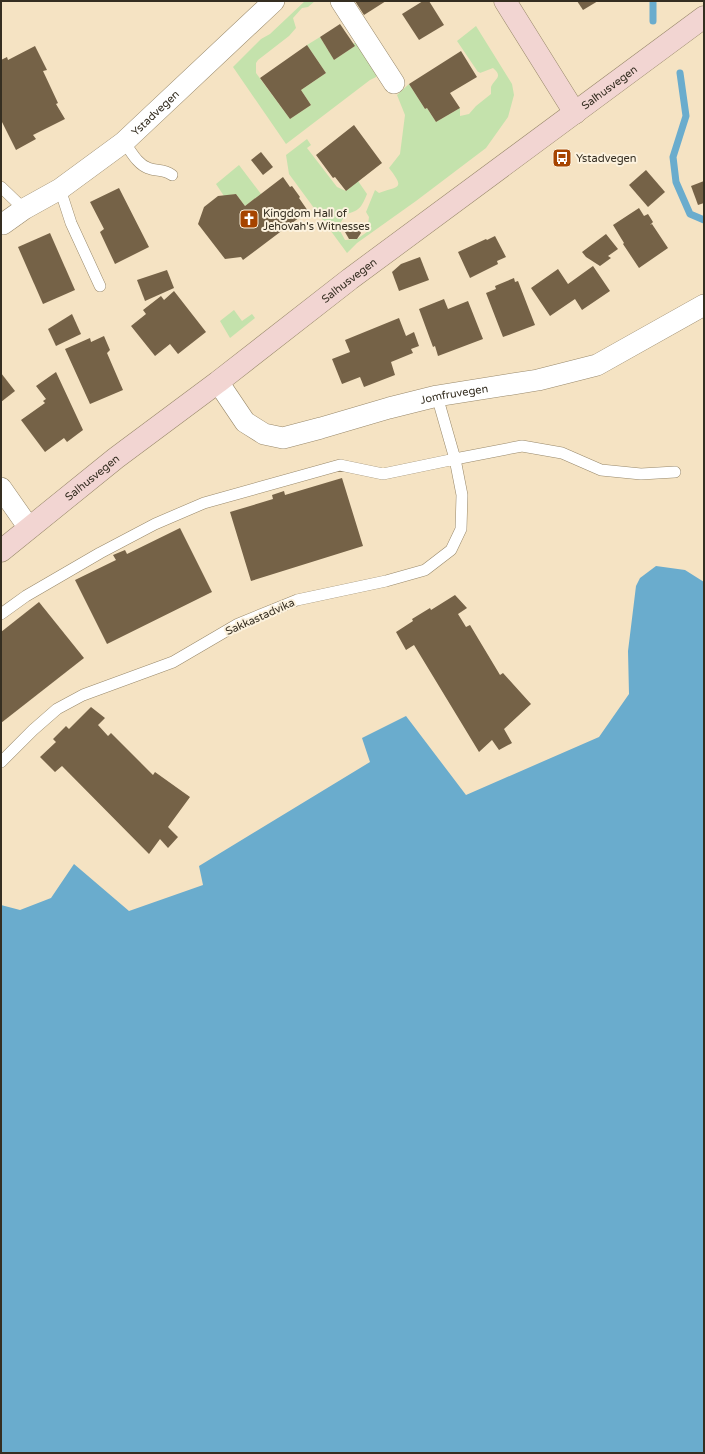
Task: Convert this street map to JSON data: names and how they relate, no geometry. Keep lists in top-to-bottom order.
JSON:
{
  "streets": {
    "main road": ["Salhusvegen"],
    "street": ["Ystadvegen", "Jomfruvegen"],
    "lane": ["Sakkastadvika"]
  },
  "crossings": [
    ["Salhusvegen", "Jomfruvegen"],
    ["Jomfruvegen", "Sakkastadvika"]
  ],
  "places": {
    "bus stop": ["Ystadvegen"],
    "church": ["Kingdom Hall of Jehovah's Witnesses"]
  }
}
